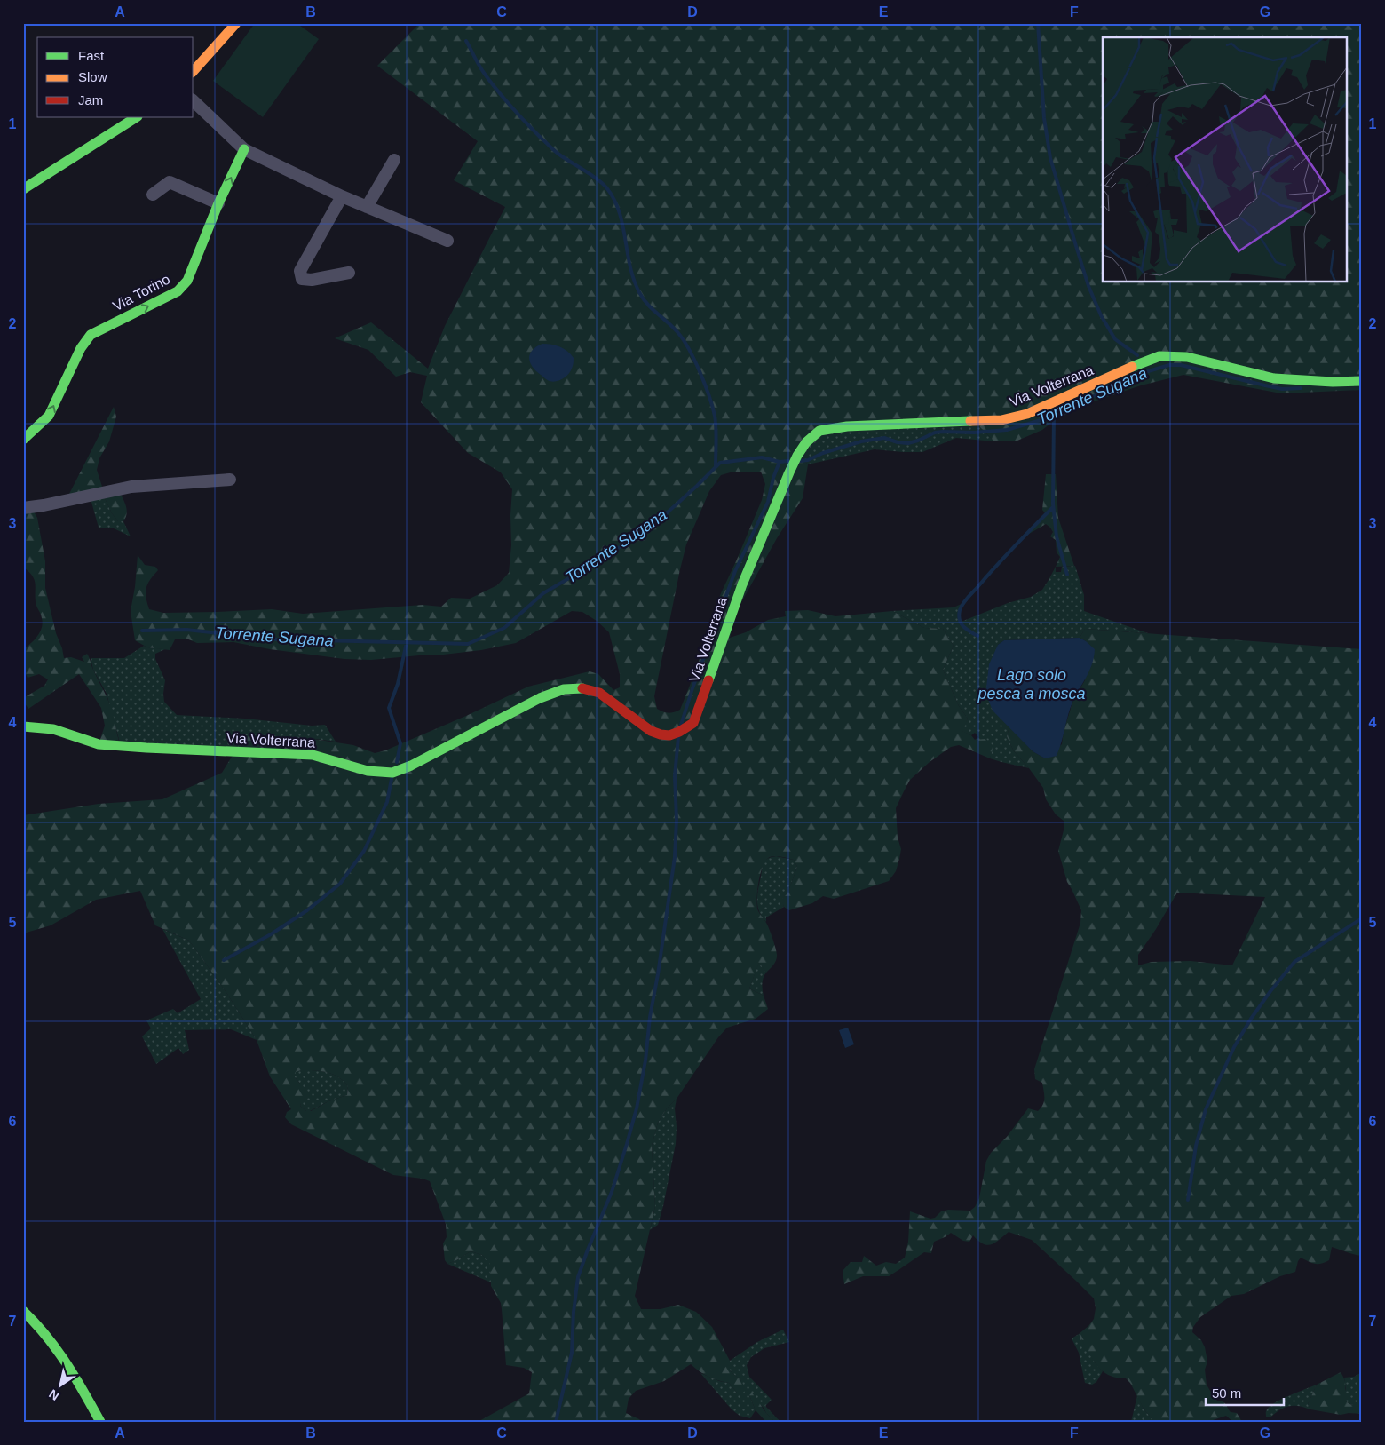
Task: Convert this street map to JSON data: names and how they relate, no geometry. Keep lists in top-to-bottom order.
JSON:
{
  "streets": {
    "main road": ["Via Torino", "Via Volterrana"]
  },
  "one_way": ["Via Torino"],
  "water": ["Torrente Sugana", "Lago solo pesca a mosca"],
  "legend": ["Fast", "Slow", "Jam"],
  "scale_bar": "50 m",
  "north": "bottom left",
  "grid": {
    "columns": [
      "A",
      "B",
      "C",
      "D",
      "E",
      "F",
      "G"
    ],
    "rows": [
      "1",
      "2",
      "3",
      "4",
      "5",
      "6",
      "7"
    ]
  }
}
